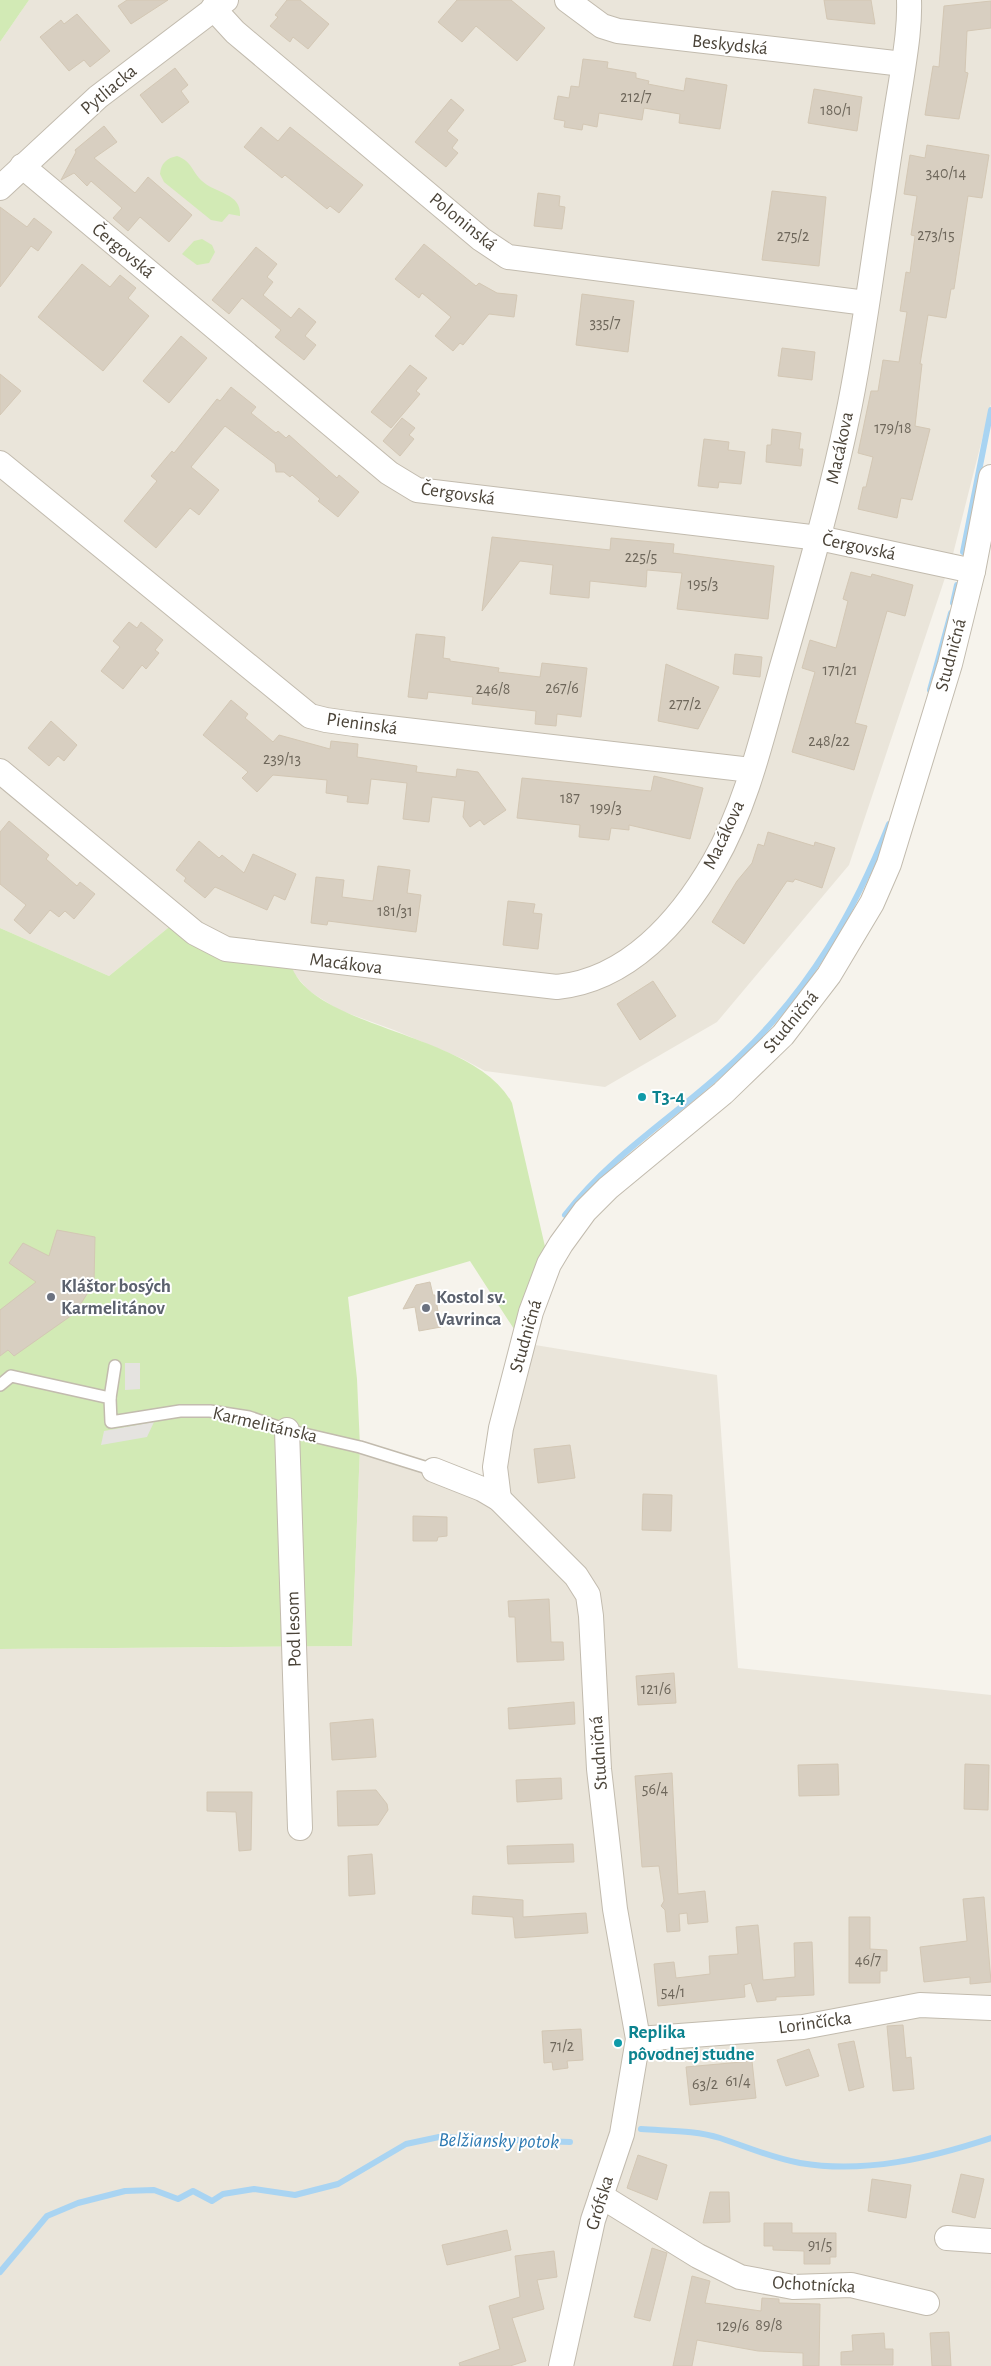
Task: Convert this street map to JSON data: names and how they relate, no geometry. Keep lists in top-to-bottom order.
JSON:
{
  "streets": {
    "street": [
      "Beskydská",
      "Pytliacka",
      "Poloninská",
      "Čergovská",
      "Macákova",
      "Studničná",
      "Pieninská",
      "Pod lesom",
      "Lorinčícka",
      "Grófska",
      "Ochotnícka"
    ],
    "lane": ["Karmelitánska"]
  },
  "crossings": [
    ["Beskydská", "Macákova"],
    ["Pytliacka", "Poloninská"],
    ["Pytliacka", "Čergovská"],
    ["Poloninská", "Macákova"],
    ["Čergovská", "Macákova"],
    ["Čergovská", "Studničná"],
    ["Macákova", "Pieninská"],
    ["Studničná", "Karmelitánska"],
    ["Studničná", "Lorinčícka"],
    ["Studničná", "Grófska"],
    ["Karmelitánska", "Pod lesom"],
    ["Lorinčícka", "Grófska"],
    ["Grófska", "Ochotnícka"]
  ],
  "water": ["Belžiansky potok"],
  "places": [
    "T3-4",
    "Kláštor bosých Karmelitánov",
    "Kostol sv. Vavrinca",
    "Replika pôvodnej studne"
  ],
  "house_numbers": [
    "212/7",
    "180/1",
    "340/14",
    "273/15",
    "275/2",
    "335/7",
    "179/18",
    "225/5",
    "195/3",
    "171/21",
    "267/6",
    "246/8",
    "277/2",
    "248/22",
    "239/13",
    "187",
    "199/3",
    "181/31",
    "121/6",
    "56/4",
    "46/7",
    "54/1",
    "71/2",
    "61/4",
    "63/2",
    "91/5",
    "89/8",
    "129/6"
  ]
}
